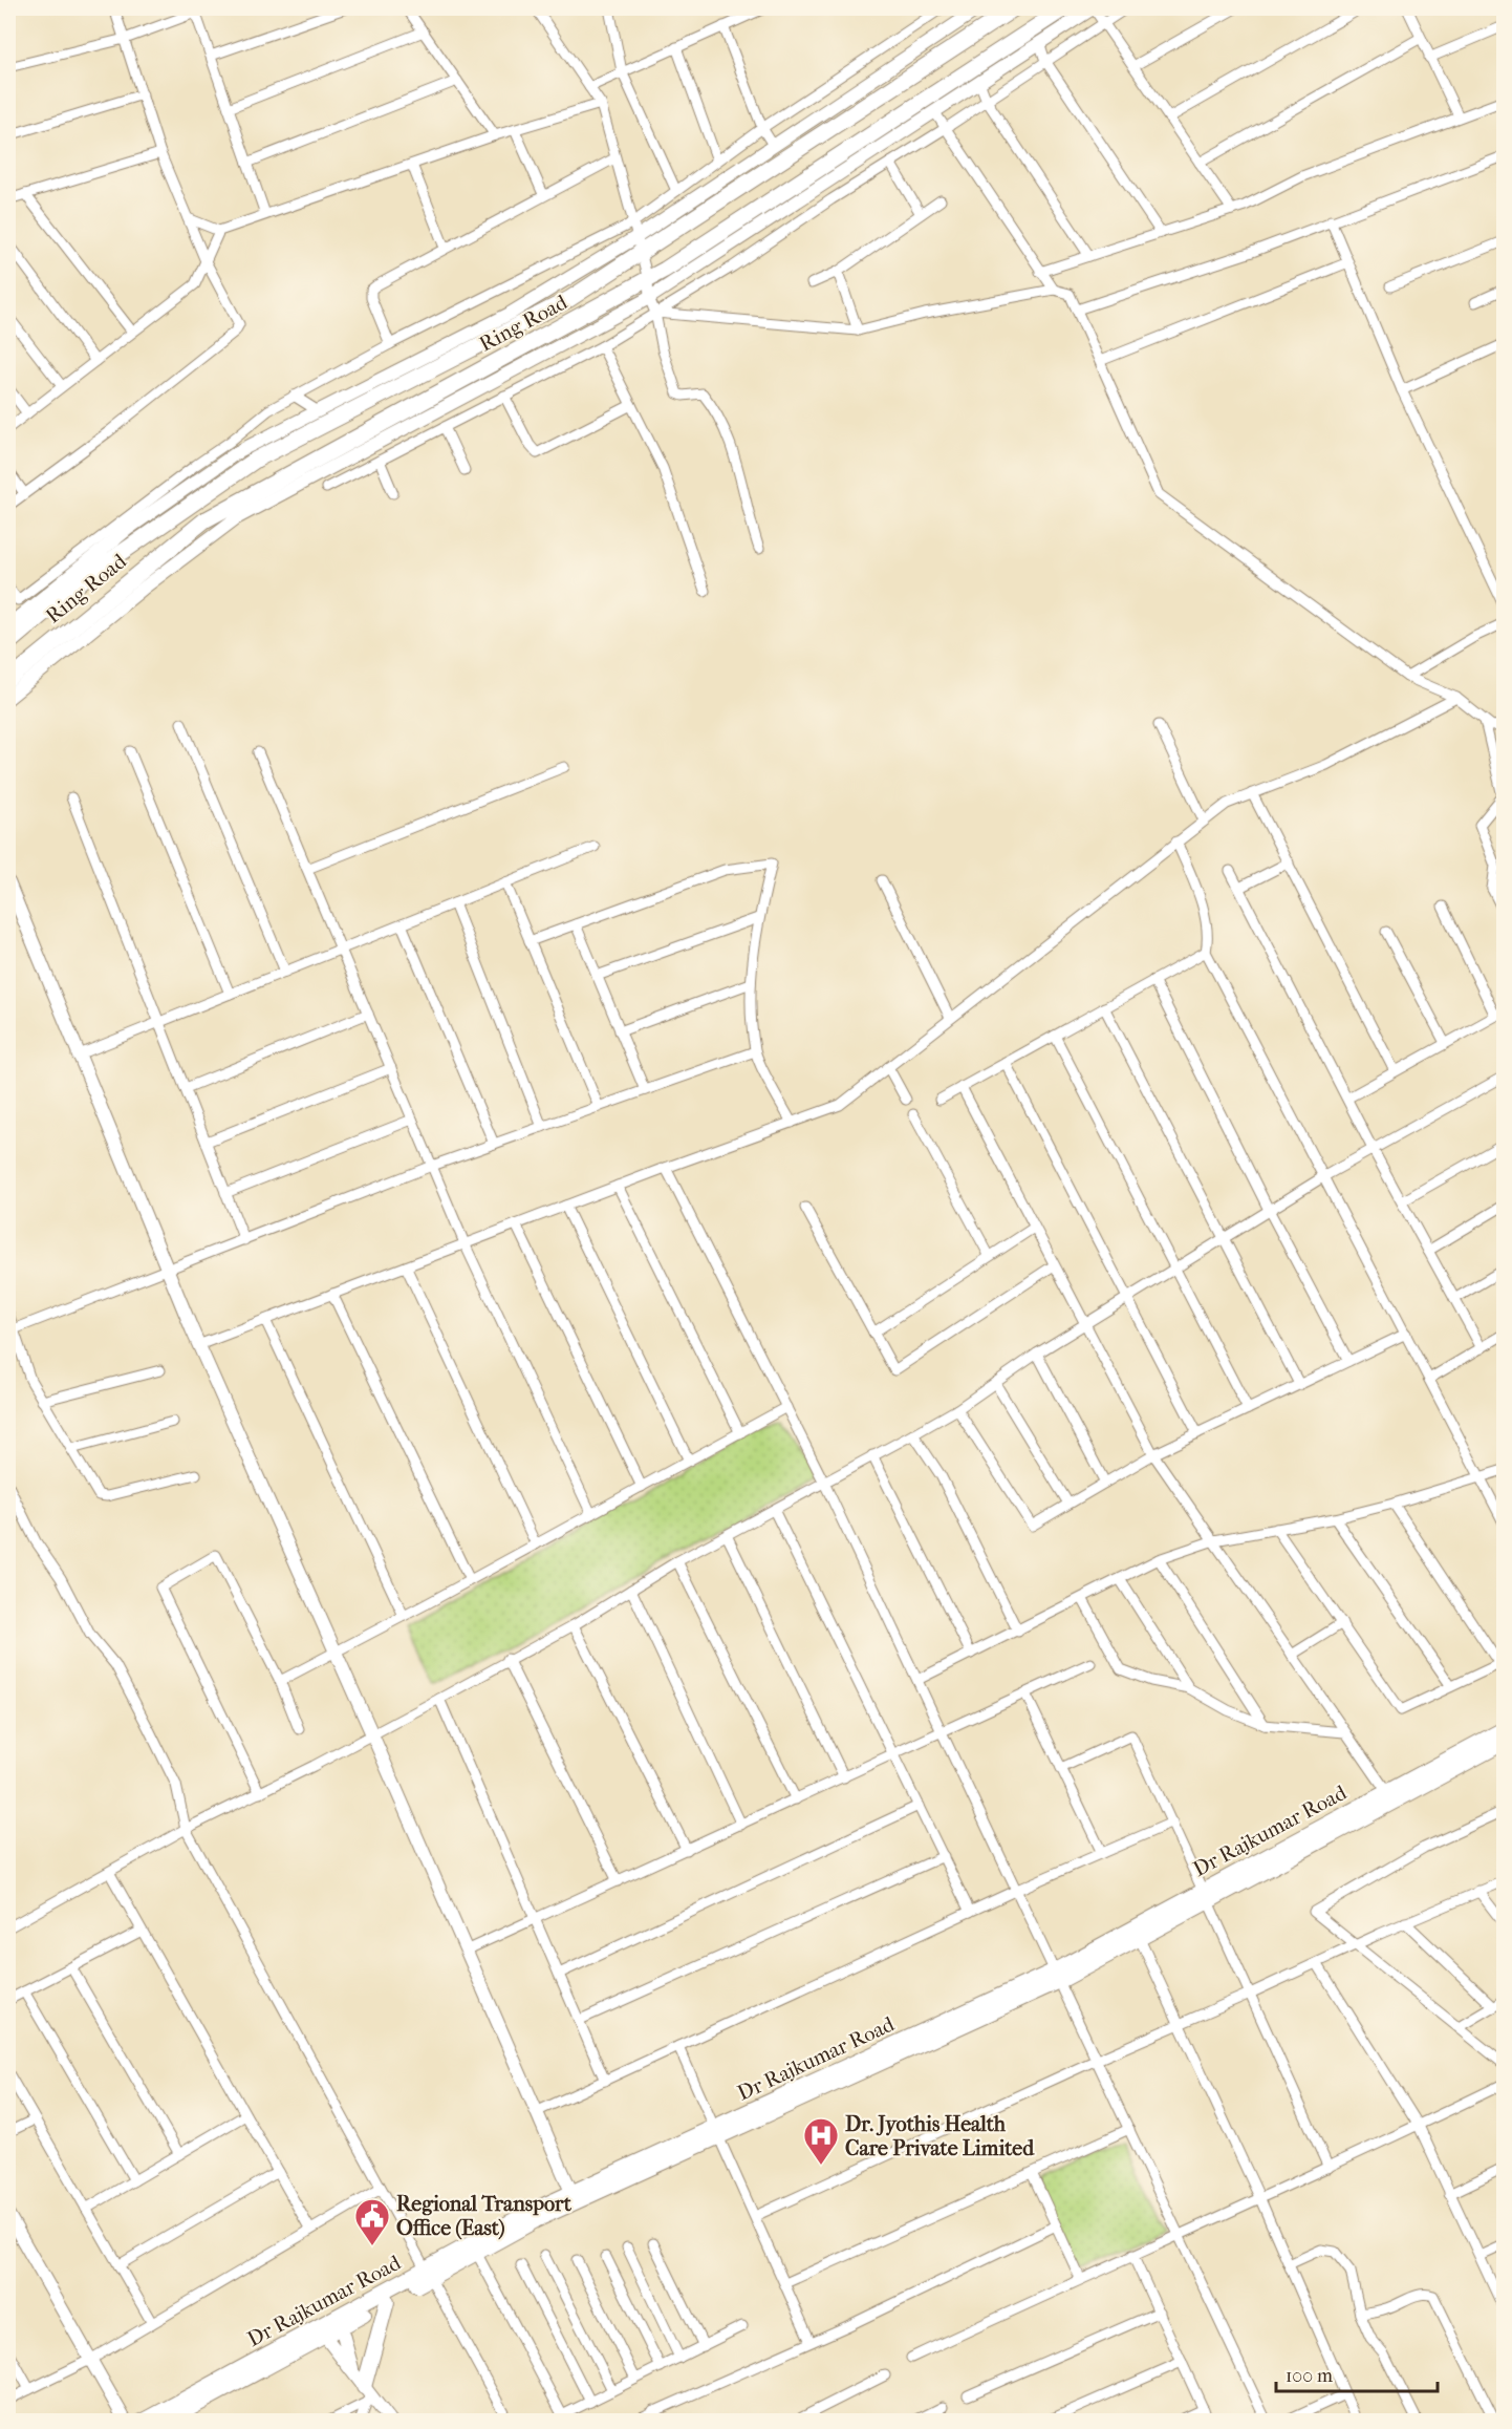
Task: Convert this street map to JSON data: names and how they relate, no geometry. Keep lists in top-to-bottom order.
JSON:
{
  "streets": {
    "highway": ["Ring Road"],
    "main road": ["Dr Rajkumar Road"]
  },
  "places": {
    "hospital": ["Dr. Jyothis Health Care Private Limited"],
    "public building": ["Regional Transport Office (East)"]
  },
  "scale_bar": "100 m"
}
